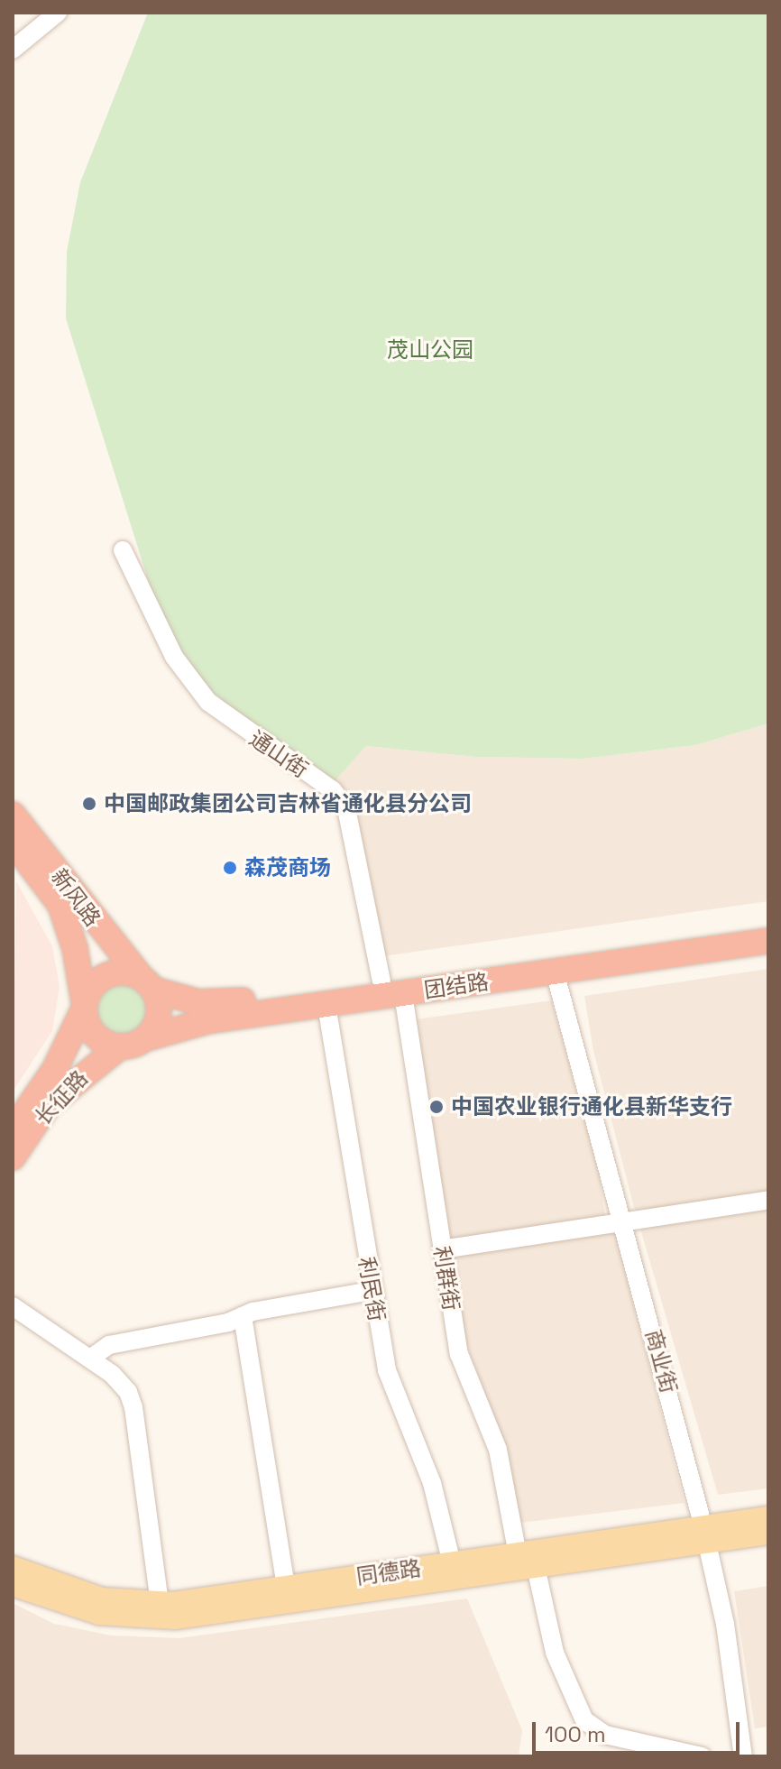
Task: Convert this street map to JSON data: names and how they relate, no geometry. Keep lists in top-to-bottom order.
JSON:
{
  "streets": {
    "highway": ["新风路", "团结路", "长征路"],
    "main road": ["同德路"],
    "street": [
      "通山街",
      "利群街",
      "利民街",
      "商业街"
    ]
  },
  "crossings": [
    ["通山街", "团结路"],
    ["新风路", "团结路"],
    ["新风路", "长征路"],
    ["团结路", "长征路"],
    ["团结路", "利群街"],
    ["团结路", "利民街"],
    ["团结路", "商业街"],
    ["利群街", "同德路"],
    ["利民街", "同德路"],
    ["商业街", "同德路"]
  ],
  "parks": ["茂山公园"],
  "places": ["中国邮政集团公司吉林省通化县分公司", "森茂商场", "中国农业银行通化县新华支行"],
  "scale_bar": "100 m"
}
